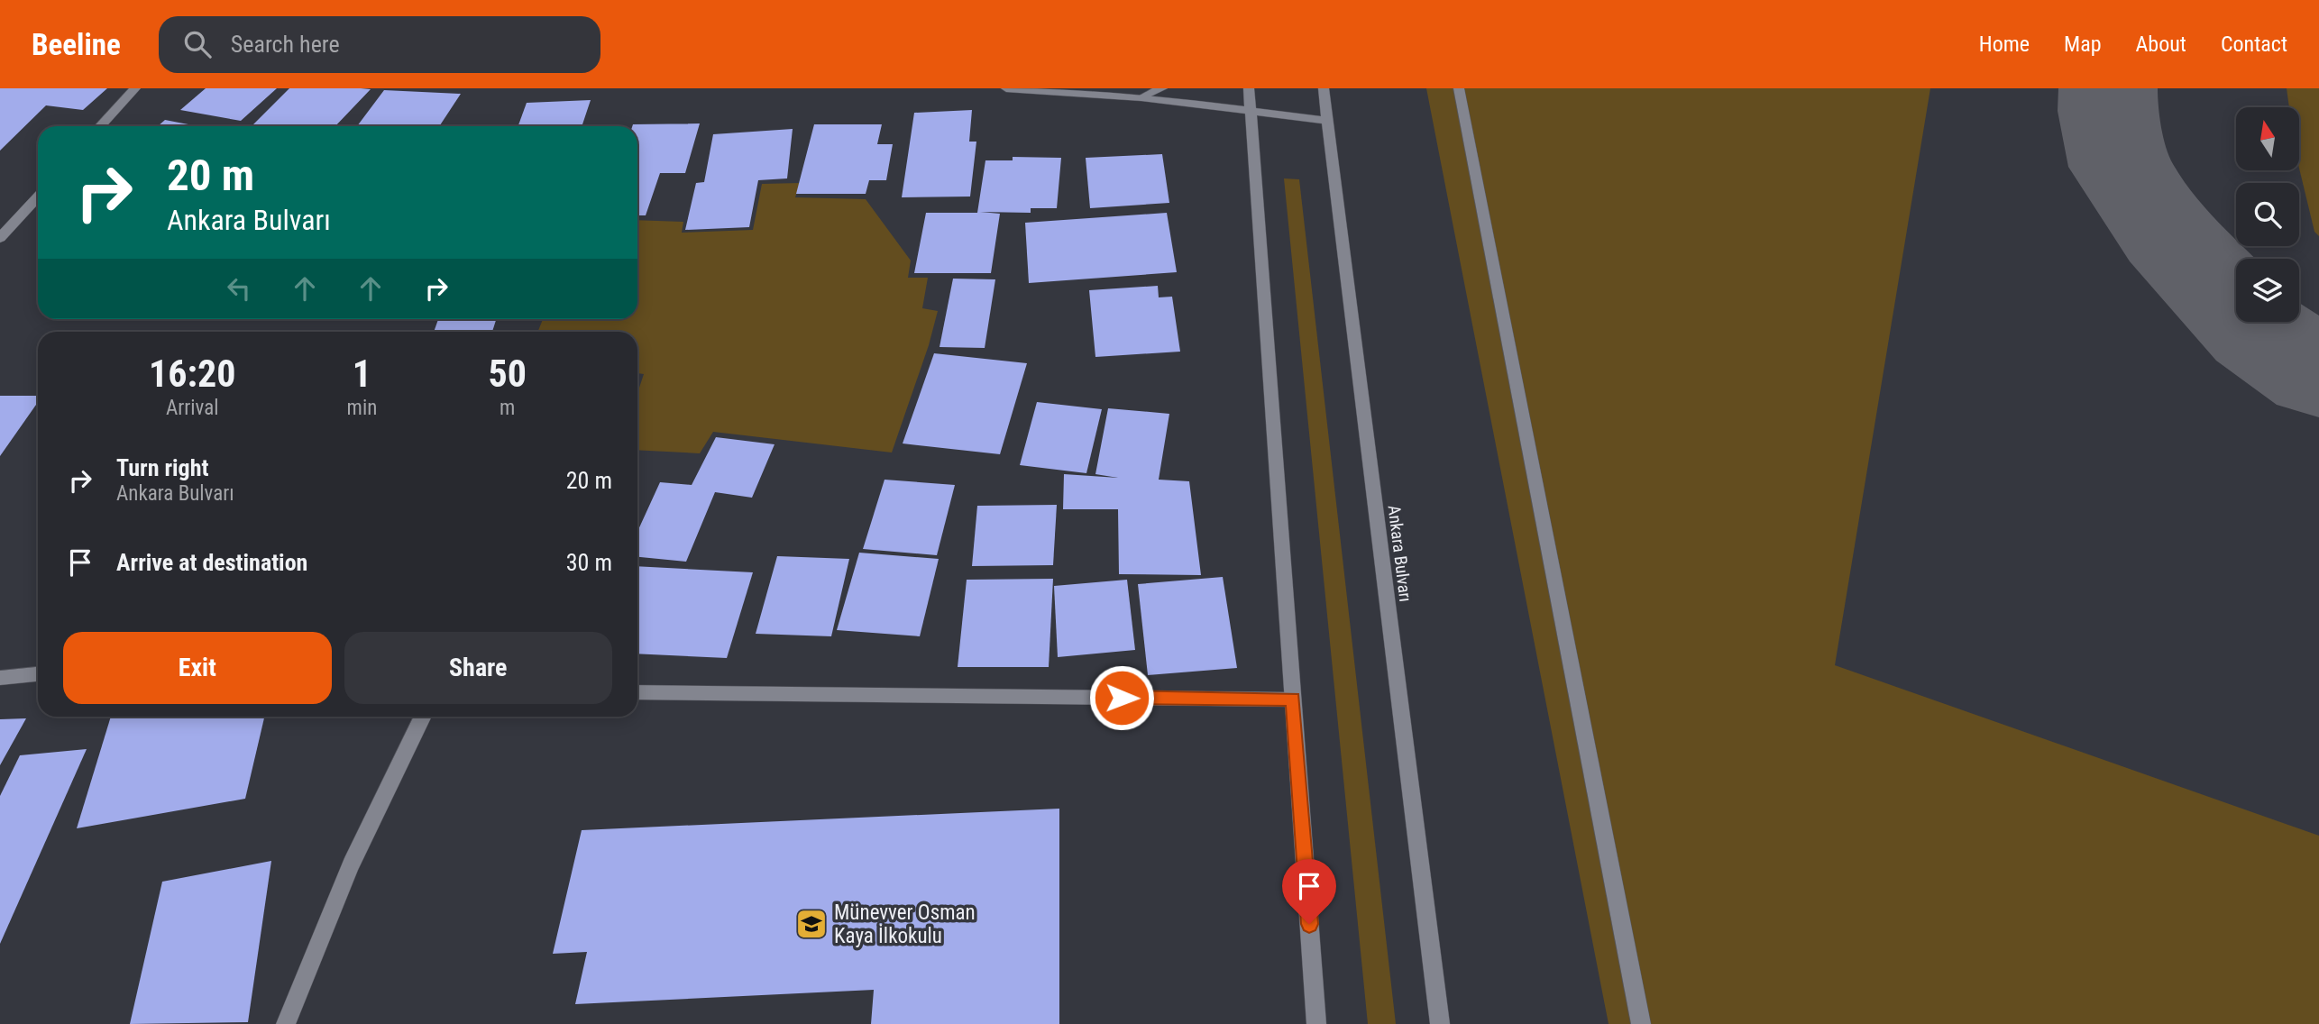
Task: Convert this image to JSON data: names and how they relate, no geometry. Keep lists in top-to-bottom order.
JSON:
{
  "streets": {
    "main road": ["Ankara Bulvarı"]
  },
  "places": {
    "school or university": ["Münevver Osman Kaya İlkokulu"]
  },
  "north": "top",
  "page": {
    "header": "Beeline",
    "search": "Search here",
    "nav": [
      "Home",
      "Map",
      "About",
      "Contact"
    ],
    "turn": ["20 m", "Ankara Bulvarı"],
    "eta": [
      "16:20",
      "Arrival",
      "1",
      "min",
      "50",
      "m"
    ],
    "list": [
      {
        "name": "Turn right",
        "note": "Ankara Bulvarı",
        "value": "20 m"
      },
      {
        "name": "Arrive at destination",
        "value": "30 m"
      }
    ],
    "buttons": ["Exit", "Share"]
  }
}
